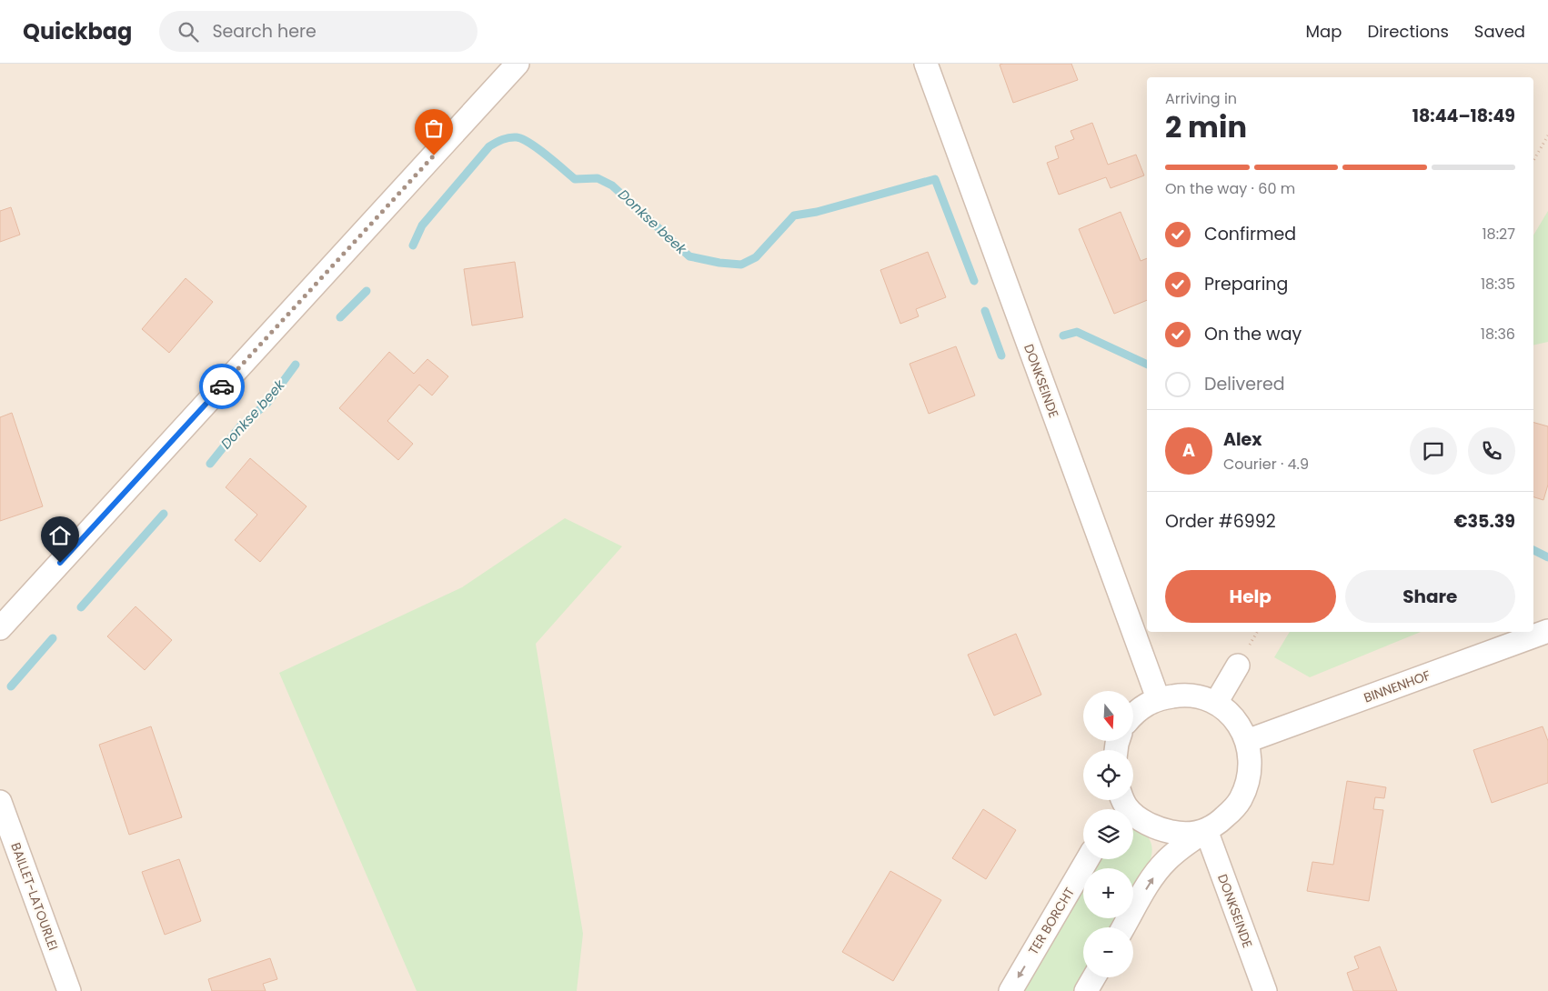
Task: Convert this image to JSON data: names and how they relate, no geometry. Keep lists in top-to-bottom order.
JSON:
{
  "streets": {
    "street": [
      "DONKSEINDE",
      "BINNENHOF",
      "BAILLET-LATOURLEI",
      "TER BORCHT"
    ]
  },
  "water": ["Donkse beek"],
  "north": "bottom",
  "page": {
    "header": "Quickbag",
    "search": "Search here",
    "nav": ["Map", "Directions", "Saved"],
    "heading": ["2 min", "Arriving in", "18:44–18:49"],
    "panel": [
      "Alex",
      "Courier · 4.9",
      "Order #6992",
      "€35.39"
    ],
    "bar": "On the way · 60 m",
    "list": [
      ["Confirmed", "18:27"],
      ["Preparing", "18:35"],
      ["On the way", "18:36"],
      "Delivered"
    ],
    "round": "A",
    "buttons": ["Help", "Share"],
    "map_buttons": ["+", "−"]
  }
}
